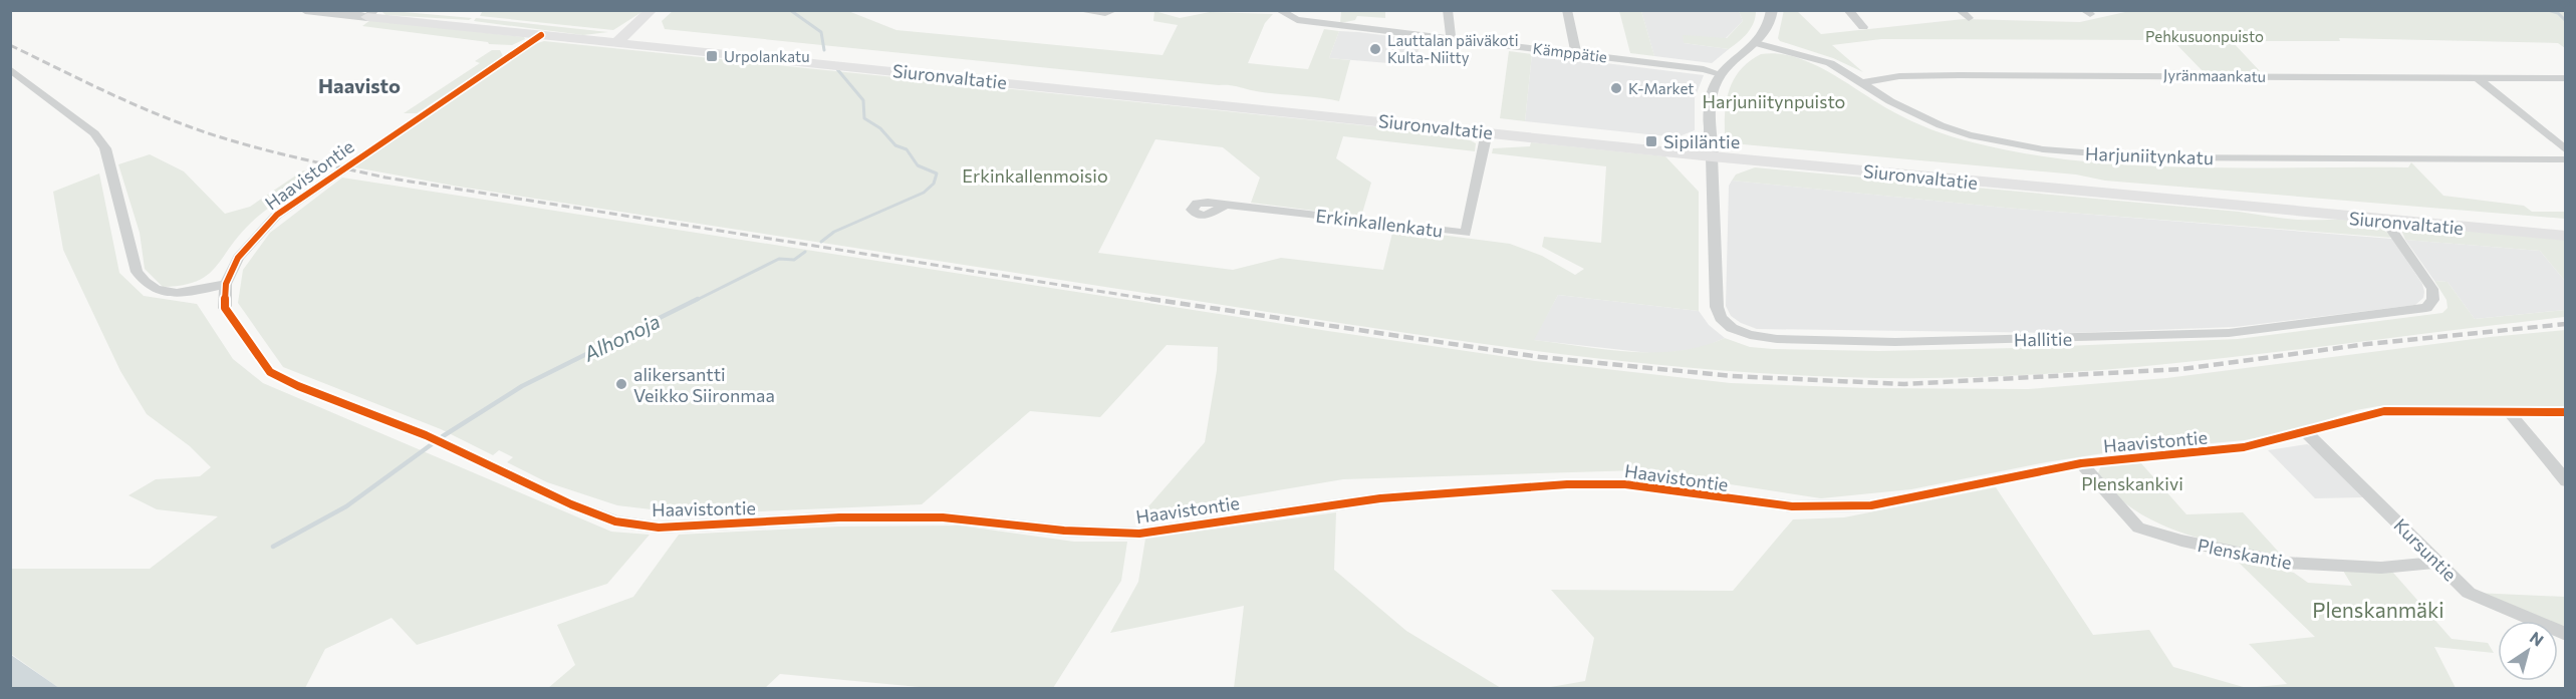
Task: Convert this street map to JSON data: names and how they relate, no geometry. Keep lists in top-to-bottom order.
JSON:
{
  "streets": {
    "main road": ["Siuronvaltatie"],
    "street": [
      "Kämppätie",
      "Jyränmaankatu",
      "Harjuniitynkatu",
      "Haavistontie",
      "Erkinkallenkatu",
      "Hallitie",
      "Kursuntie",
      "Plenskantie"
    ]
  },
  "crossings": [
    ["Jyränmaankatu", "Harjuniitynkatu"],
    ["Siuronvaltatie", "Haavistontie"],
    ["Siuronvaltatie", "Erkinkallenkatu"],
    ["Siuronvaltatie", "Hallitie"],
    ["Haavistontie", "Kursuntie"],
    ["Haavistontie", "Plenskantie"],
    ["Kursuntie", "Plenskantie"]
  ],
  "districts": ["Haavisto"],
  "water": ["Alhonoja"],
  "parks": [
    "Pehkusuonpuisto",
    "Harjuniitynpuisto",
    "Erkinkallenmoisio",
    "Plenskankivi",
    "Plenskanmäki"
  ],
  "places": {
    "other": ["Lauttalan päiväkoti Kulta-Niitty", "K-Market", "alikersantti Veikko Siironmaa"],
    "transit": ["Urpolankatu", "Sipiläntie"]
  },
  "north": "top right"
}
